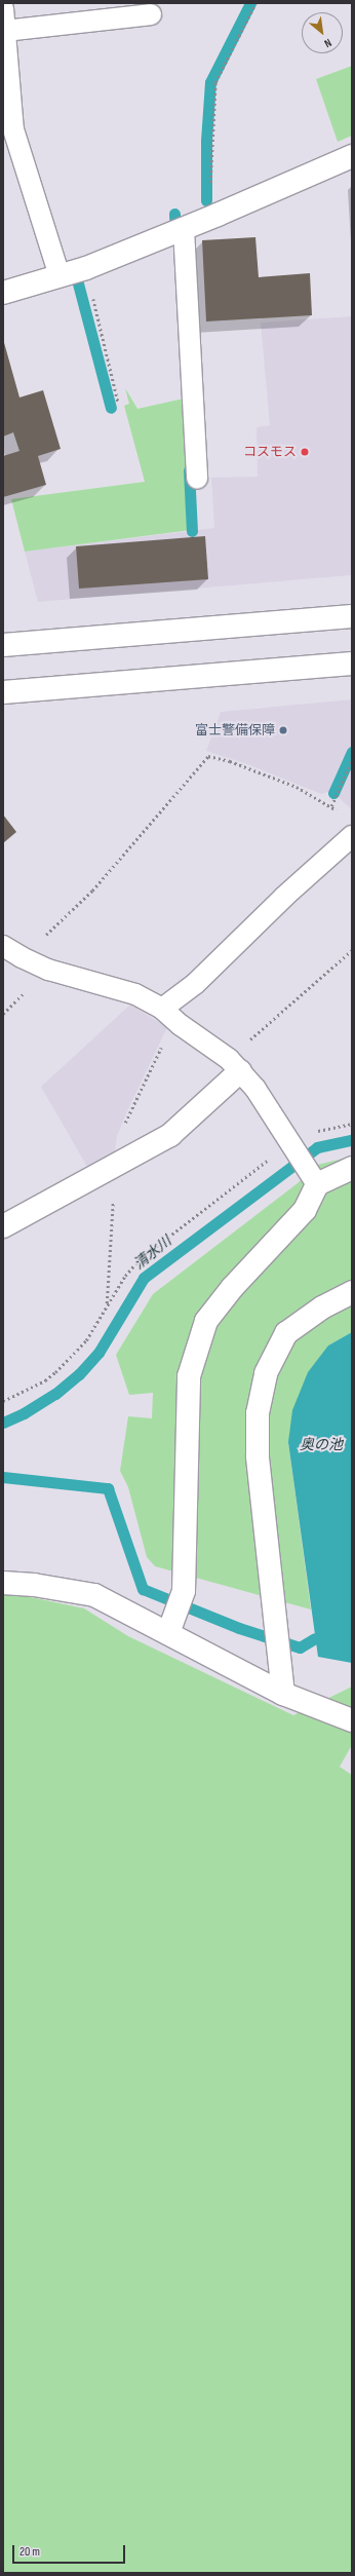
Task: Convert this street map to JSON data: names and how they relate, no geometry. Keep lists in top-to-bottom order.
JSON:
{
  "water": ["清水川", "奥の池"],
  "places": ["コスモス", "富士警備保障"],
  "scale_bar": "20 m",
  "north": "bottom right"
}
